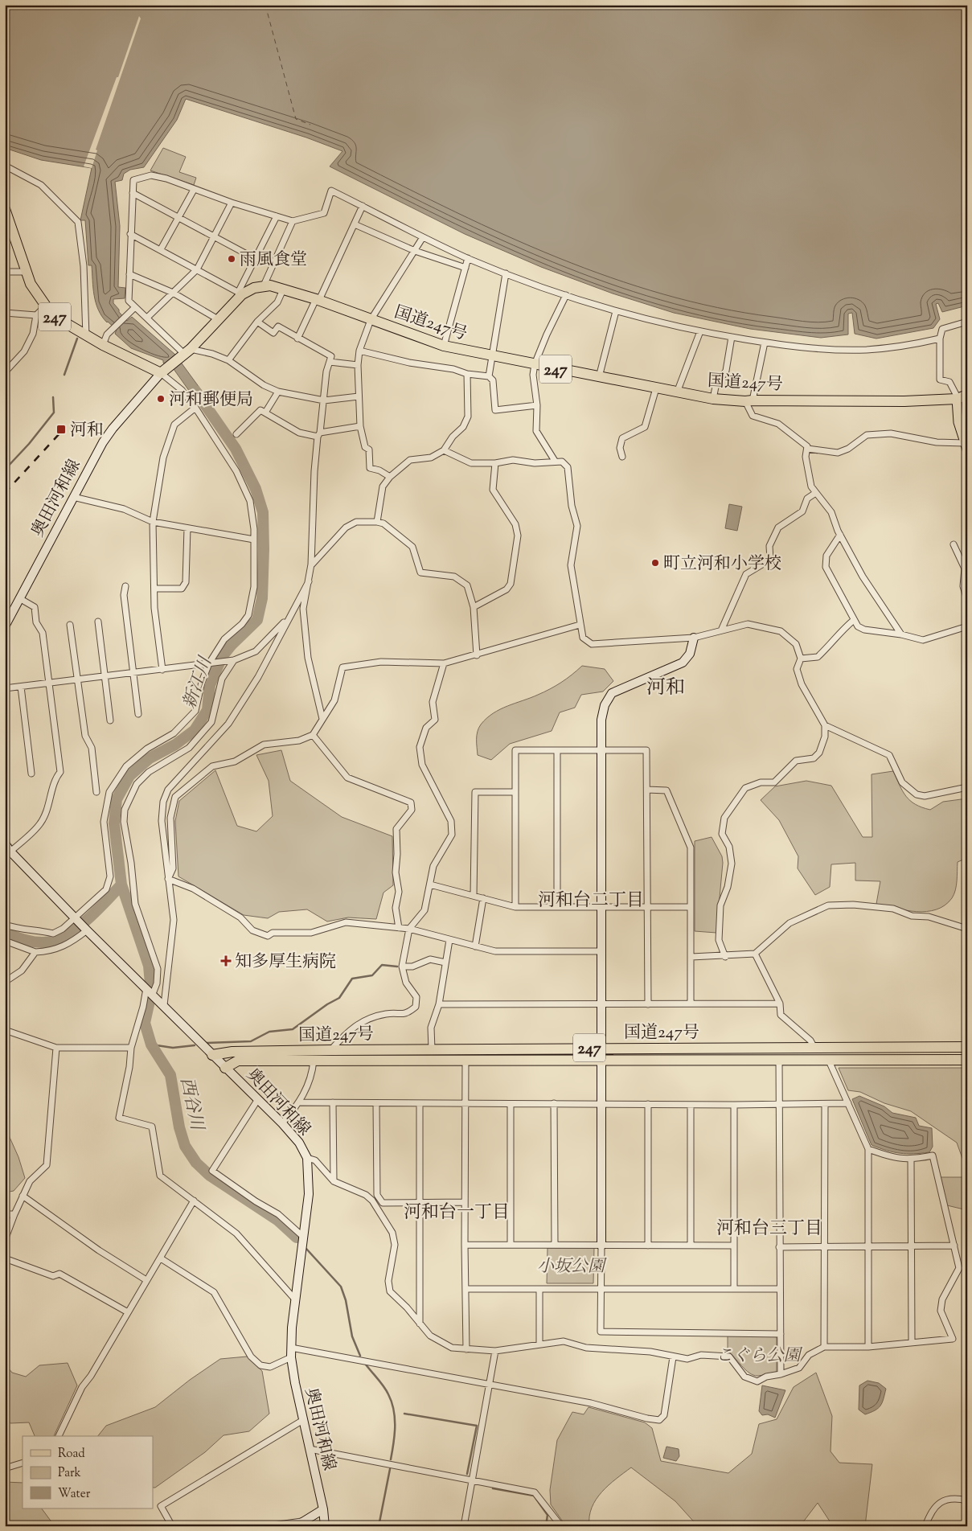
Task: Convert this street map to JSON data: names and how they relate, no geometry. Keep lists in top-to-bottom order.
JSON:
{
  "streets": {
    "highway": ["247", "国道247号"],
    "main road": ["奥田河和線"]
  },
  "crossings": [
    ["247", "国道247号"],
    ["247", "奥田河和線"],
    ["国道247号", "奥田河和線"]
  ],
  "districts": [
    "河和",
    "河和台二丁目",
    "河和台一丁目",
    "河和台三丁目"
  ],
  "water": ["新江川", "西谷川"],
  "parks": ["小坂公園", "こぐら公園"],
  "places": {
    "other": ["雨風食堂", "河和郵便局", "町立河和小学校"],
    "transit": ["河和"],
    "health": ["知多厚生病院"]
  },
  "legend": ["Road", "Park", "Water"]
}
